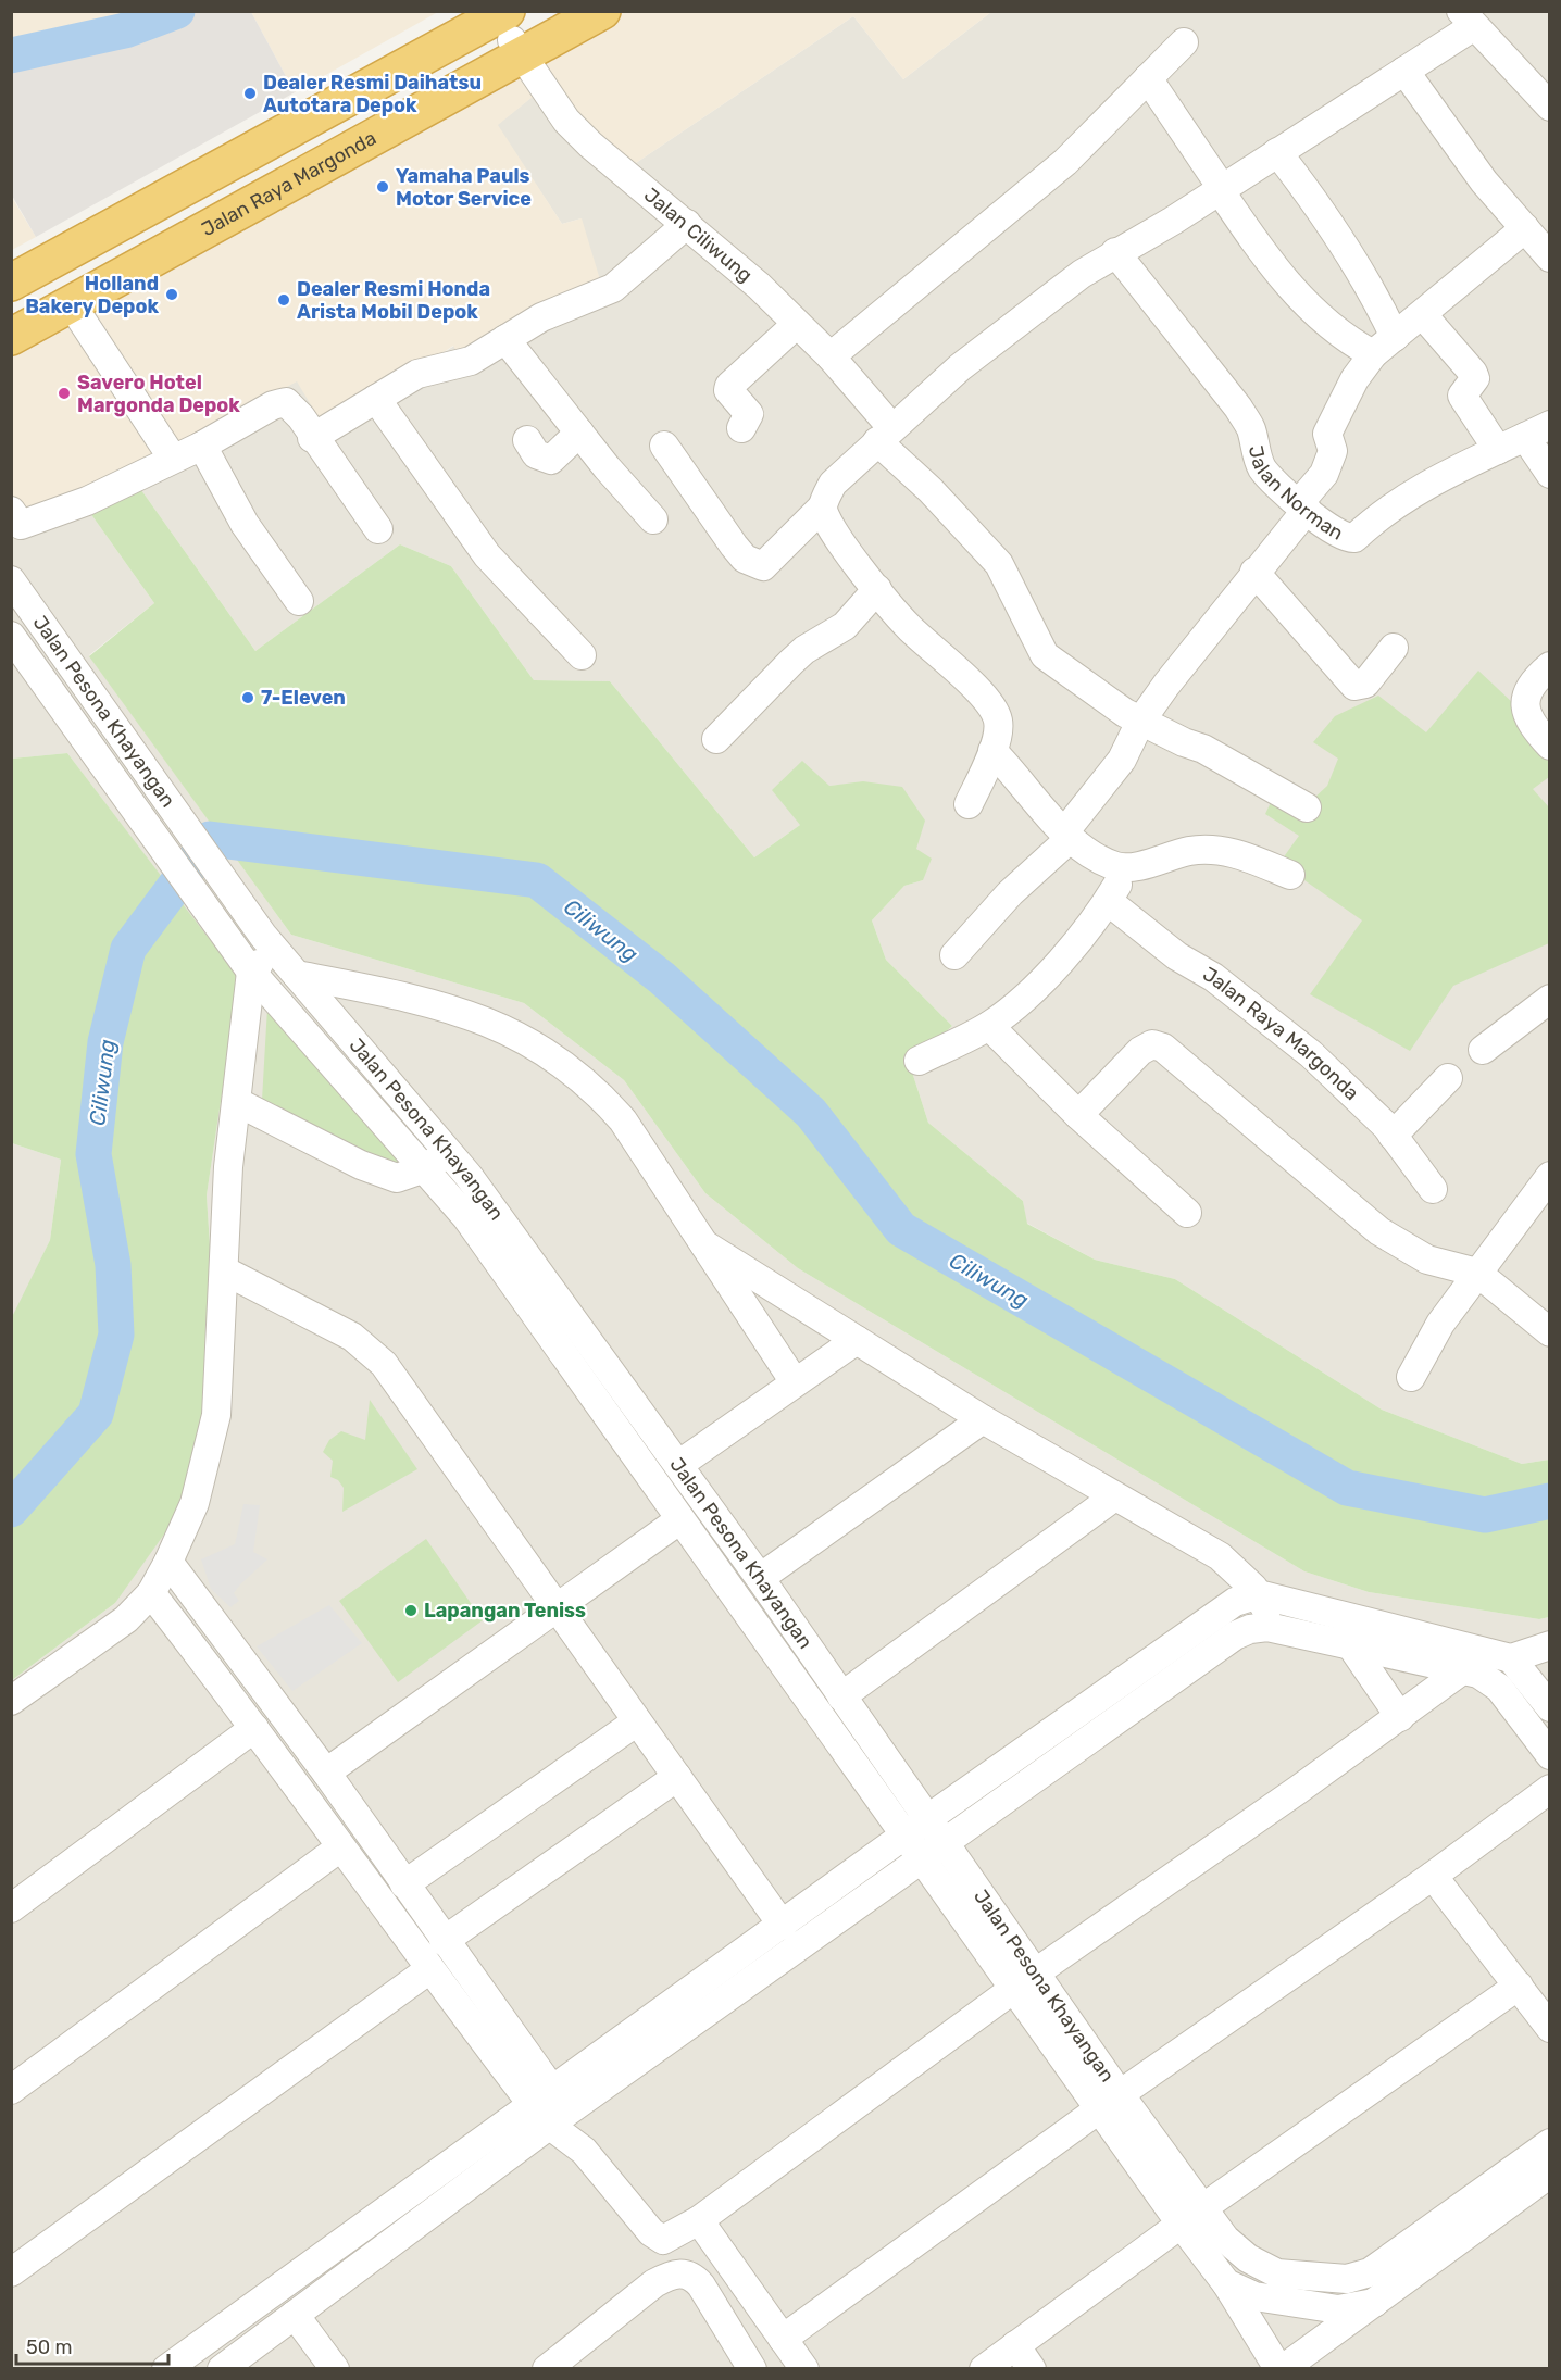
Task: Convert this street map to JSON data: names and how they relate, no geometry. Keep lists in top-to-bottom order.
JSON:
{
  "streets": {
    "highway": ["Jalan Raya Margonda"],
    "street": ["Jalan Ciliwung", "Jalan Norman", "Jalan Pesona Khayangan"]
  },
  "crossings": [
    ["Jalan Raya Margonda", "Jalan Ciliwung"]
  ],
  "water": ["Ciliwung"],
  "places": [
    "Dealer Resmi Daihatsu Autotara Depok",
    "Yamaha Pauls Motor Service",
    "Holland Bakery Depok",
    "Dealer Resmi Honda Arista Mobil Depok",
    "Savero Hotel Margonda Depok",
    "7-Eleven",
    "Lapangan Teniss"
  ],
  "scale_bar": "50 m"
}
